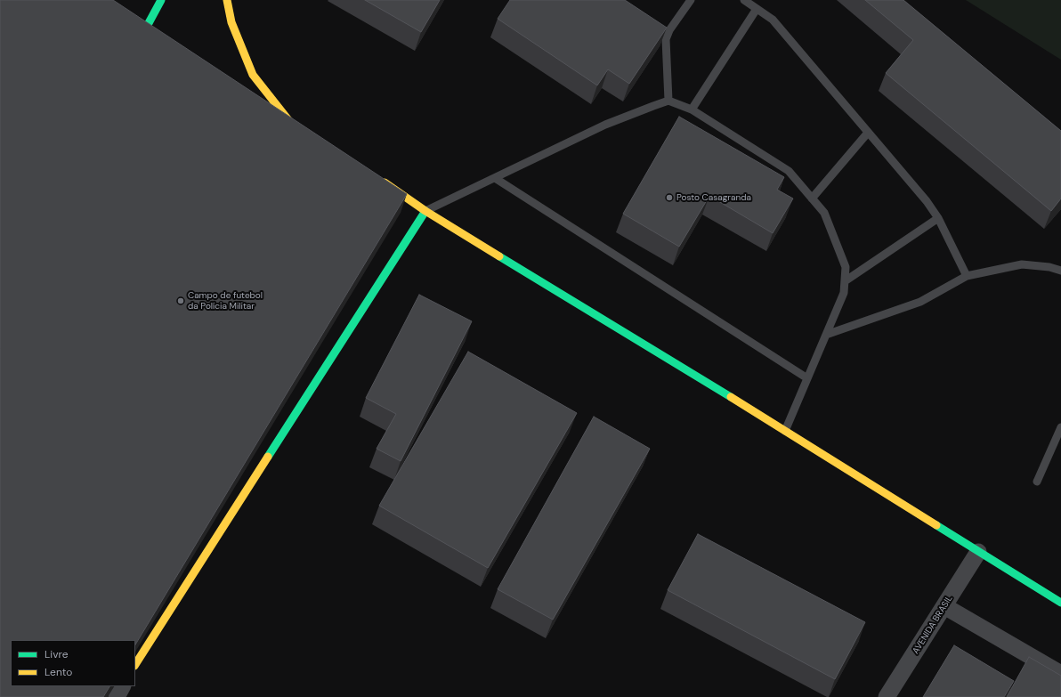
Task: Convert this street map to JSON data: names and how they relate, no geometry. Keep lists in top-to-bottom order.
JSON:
{
  "streets": {
    "street": ["AVENIDA BRASIL"]
  },
  "places": ["Posto Casagranda", "Campo de futebol da Polícia Militar"],
  "legend": ["Livre", "Lento"]
}
